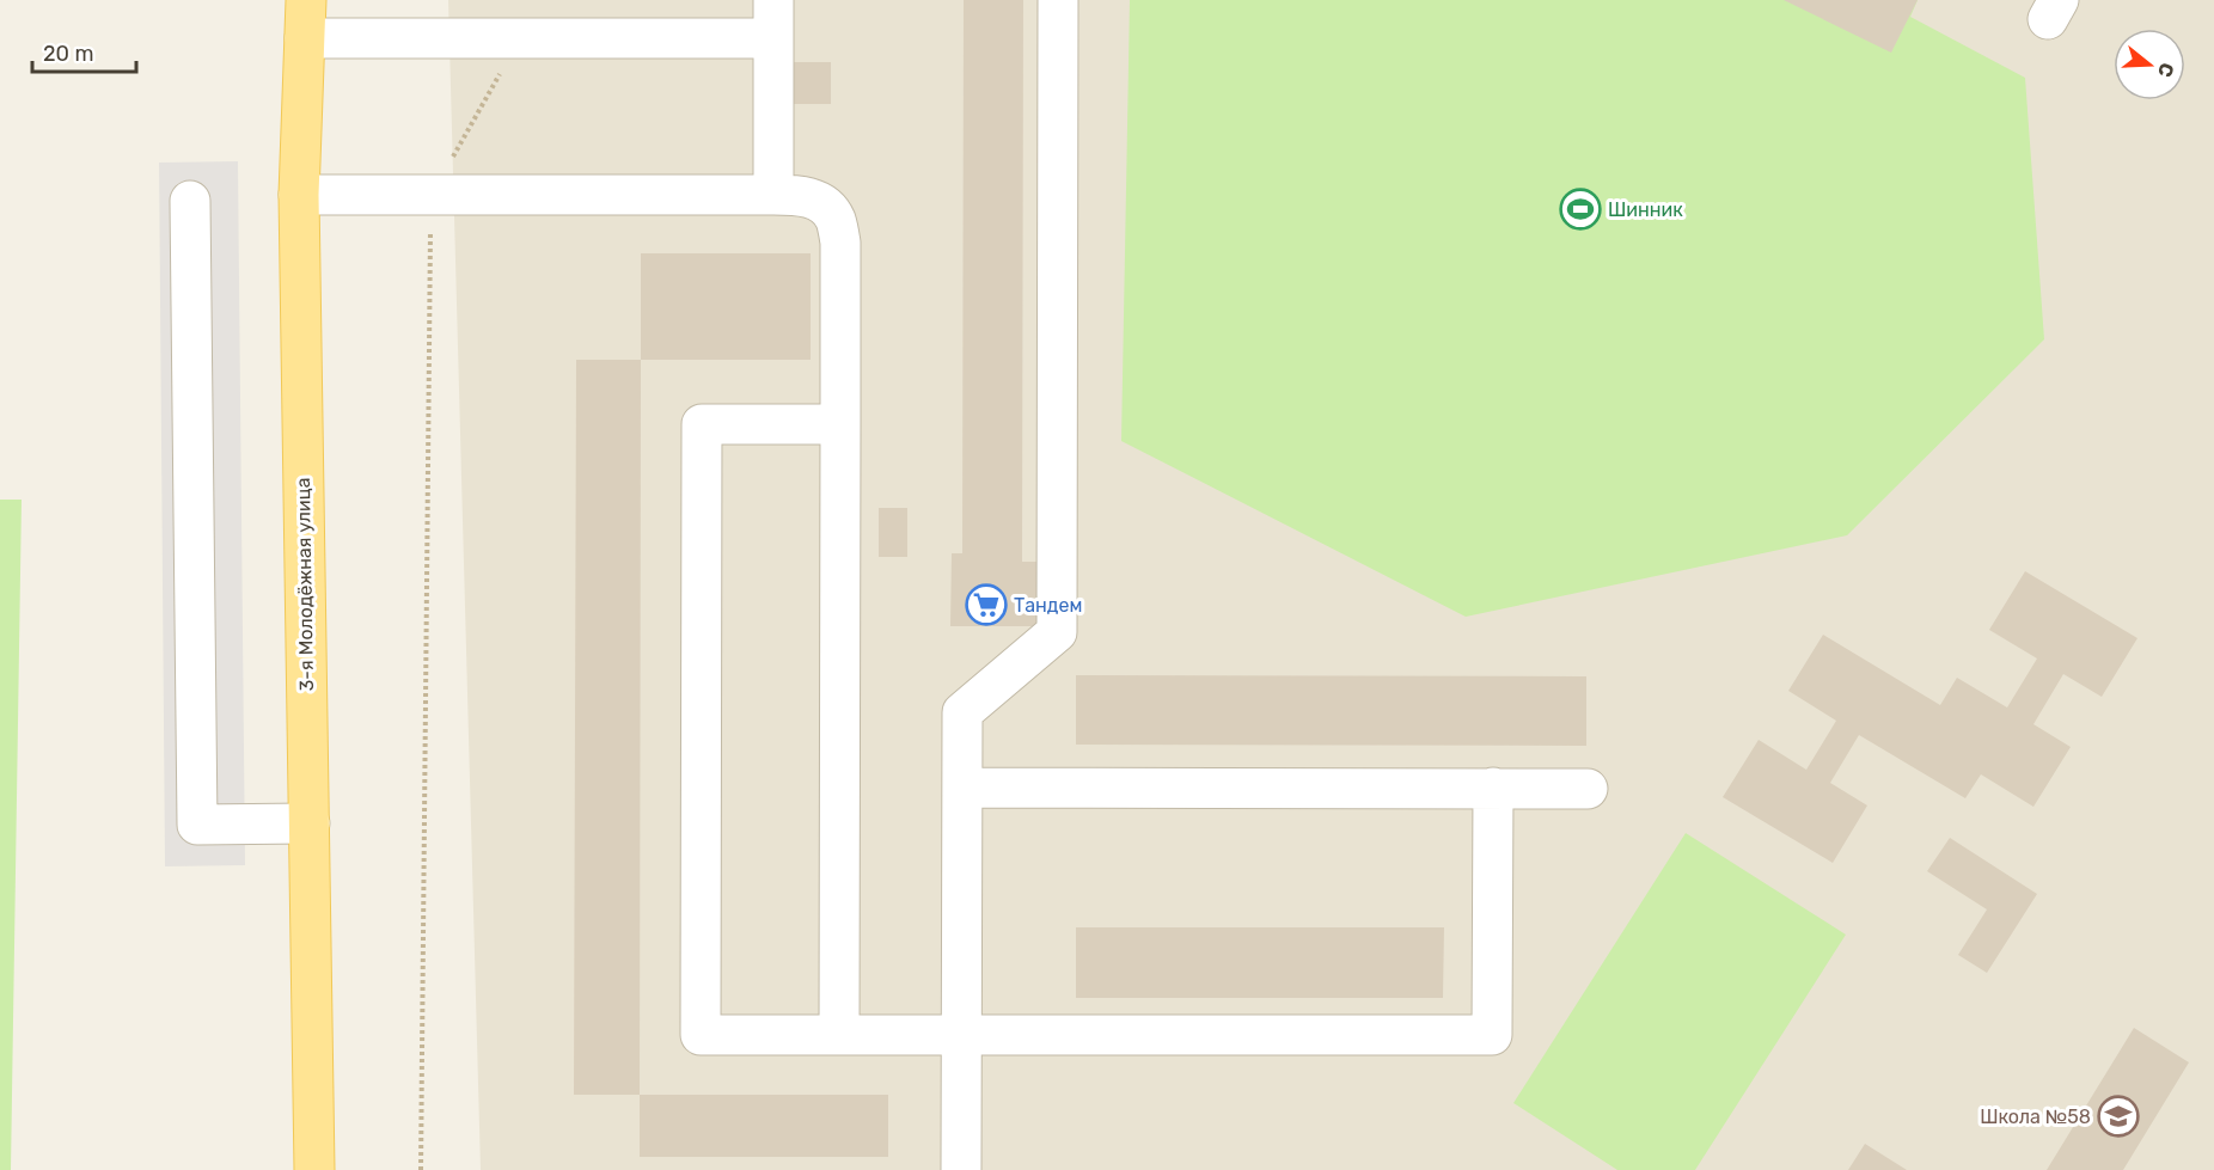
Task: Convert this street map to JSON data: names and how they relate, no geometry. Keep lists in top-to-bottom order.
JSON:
{
  "streets": {
    "main road": ["3-я Молодёжная улица"]
  },
  "places": {
    "sports": ["Шинник"],
    "supermarket": ["Тандем"],
    "school or university": ["Школа №58"]
  },
  "scale_bar": "20 m",
  "north": "right"
}
